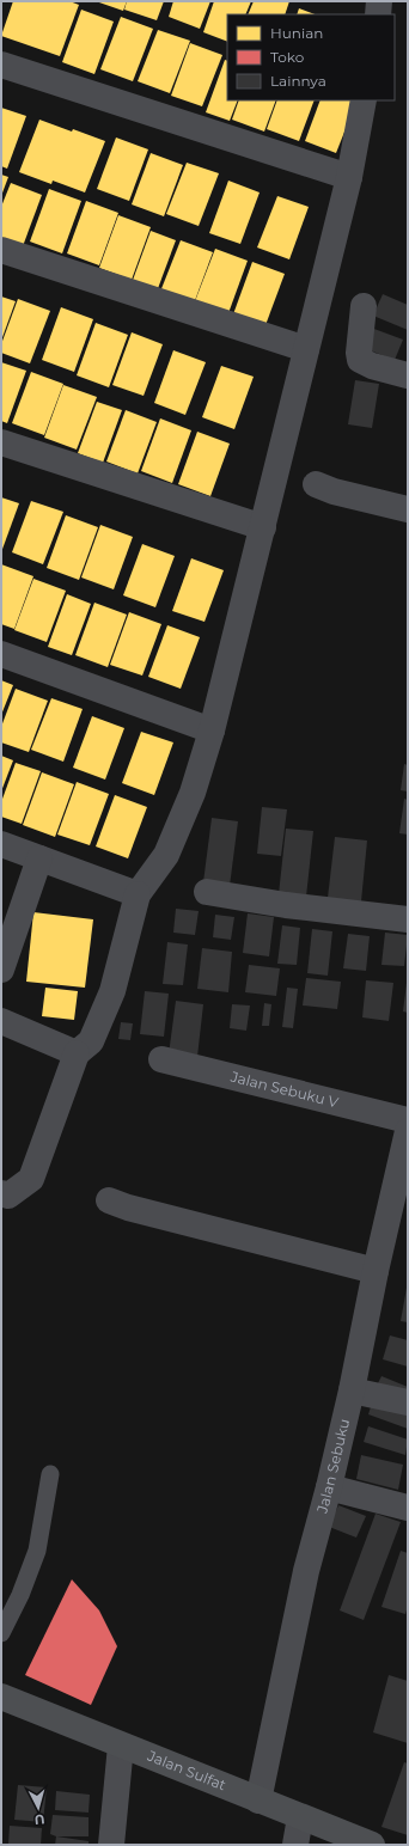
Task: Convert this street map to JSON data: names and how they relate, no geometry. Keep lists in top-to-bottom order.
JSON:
{
  "streets": {
    "main road": ["Jalan Sulfat"],
    "street": ["Jalan Sebuku V", "Jalan Sebuku"]
  },
  "crossings": [
    ["Jalan Sebuku", "Jalan Sulfat"]
  ],
  "legend": ["Hunian", "Toko", "Lainnya"],
  "north": "bottom"
}
